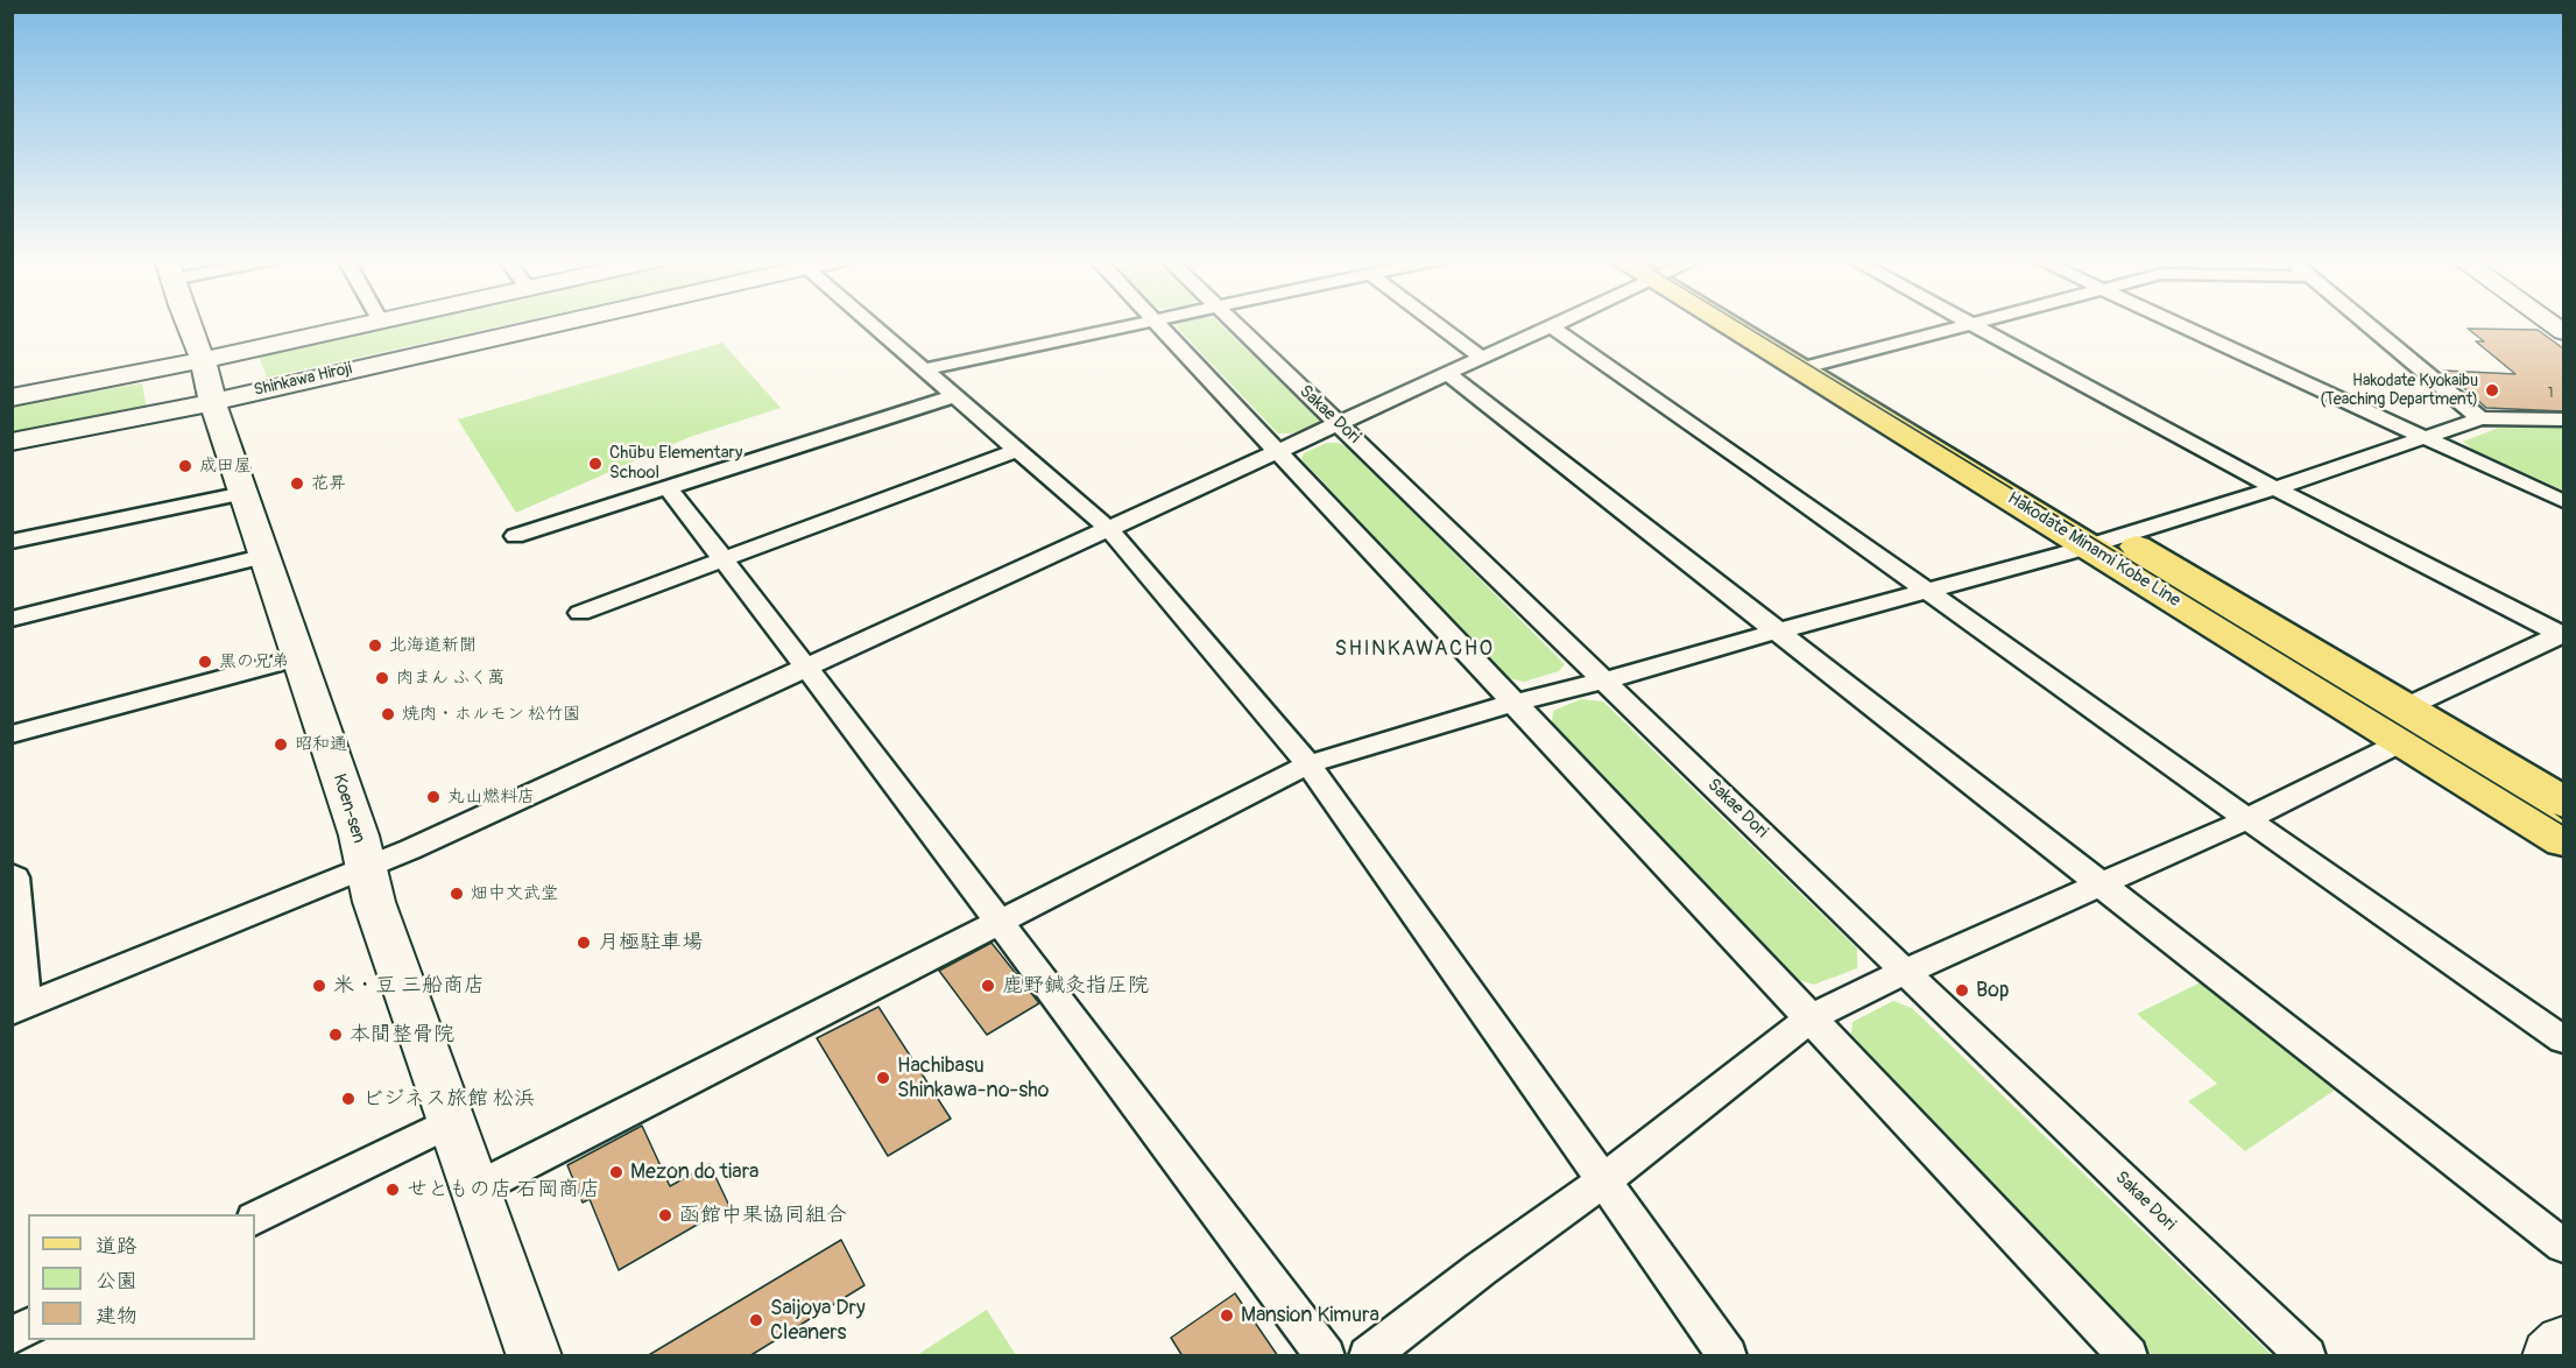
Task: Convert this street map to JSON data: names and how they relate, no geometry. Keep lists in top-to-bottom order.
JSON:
{
  "streets": {
    "main road": ["Hakodate Minami Kobe Line"],
    "street": ["Shinkawa Hiroji", "Sakae Dori", "Koen-sen"]
  },
  "crossings": [
    ["Shinkawa Hiroji", "Koen-sen"]
  ],
  "districts": ["SHINKAWACHO"],
  "places": [
    "Hakodate Kyokaibu (Teaching Department)",
    "Chūbu Elementary School",
    "成田屋",
    "花昇",
    "北海道新聞",
    "黒の兄弟",
    "肉まん ふく萬",
    "焼肉・ホルモン 松竹園",
    "昭和通",
    "丸山燃料店",
    "畑中文武堂",
    "月極駐車場",
    "米・豆 三船商店",
    "鹿野鍼灸指圧院",
    "Bop",
    "本間整骨院",
    "Hachibasu Shinkawa-no-sho",
    "ビジネス旅館 松浜",
    "Mezon do tiara",
    "せともの店 石岡商店",
    "函館中果協同組合",
    "Mansion Kimura",
    "Saijoya Dry Cleaners"
  ],
  "house_numbers": ["1"],
  "legend": ["道路", "公園", "建物"]
}
